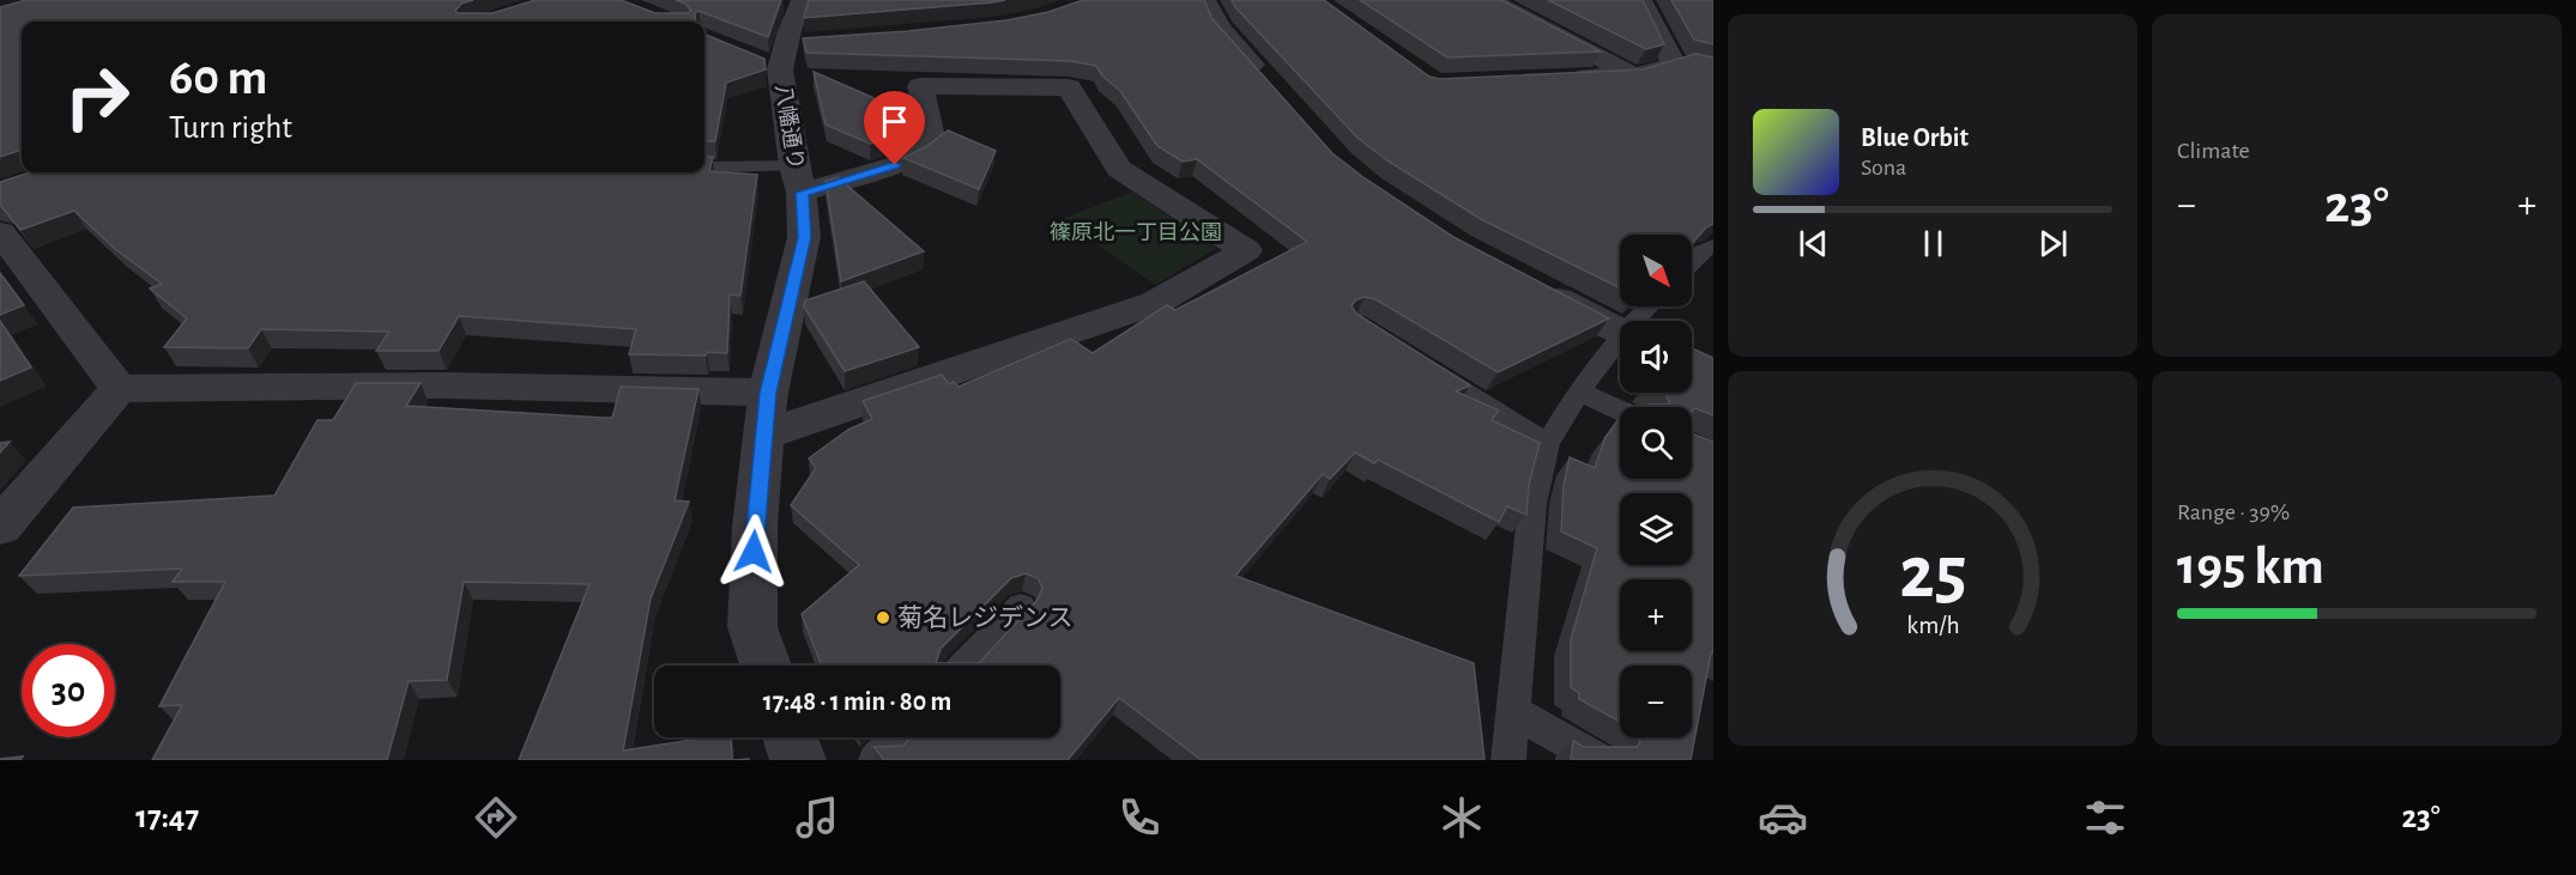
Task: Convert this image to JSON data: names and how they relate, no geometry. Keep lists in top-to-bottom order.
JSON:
{
  "streets": {
    "street": ["八幡通り"]
  },
  "parks": ["篠原北一丁目公園"],
  "places": ["菊名レジデンス"],
  "north": "bottom right",
  "page": {
    "tile": [
      "Climate",
      ["Range · 39%", "195 km"]
    ],
    "turn": ["60 m", "Turn right"],
    "song": ["Blue Orbit", "Sona"],
    "heat": ["−", "23°", "+"],
    "map_buttons": ["+", "−"],
    "limit": "30",
    "trip": "17:48 · 1 min · 80 m",
    "tabs": ["17:47", "23°"],
    "gauge": ["25", "km/h"]
  }
}
